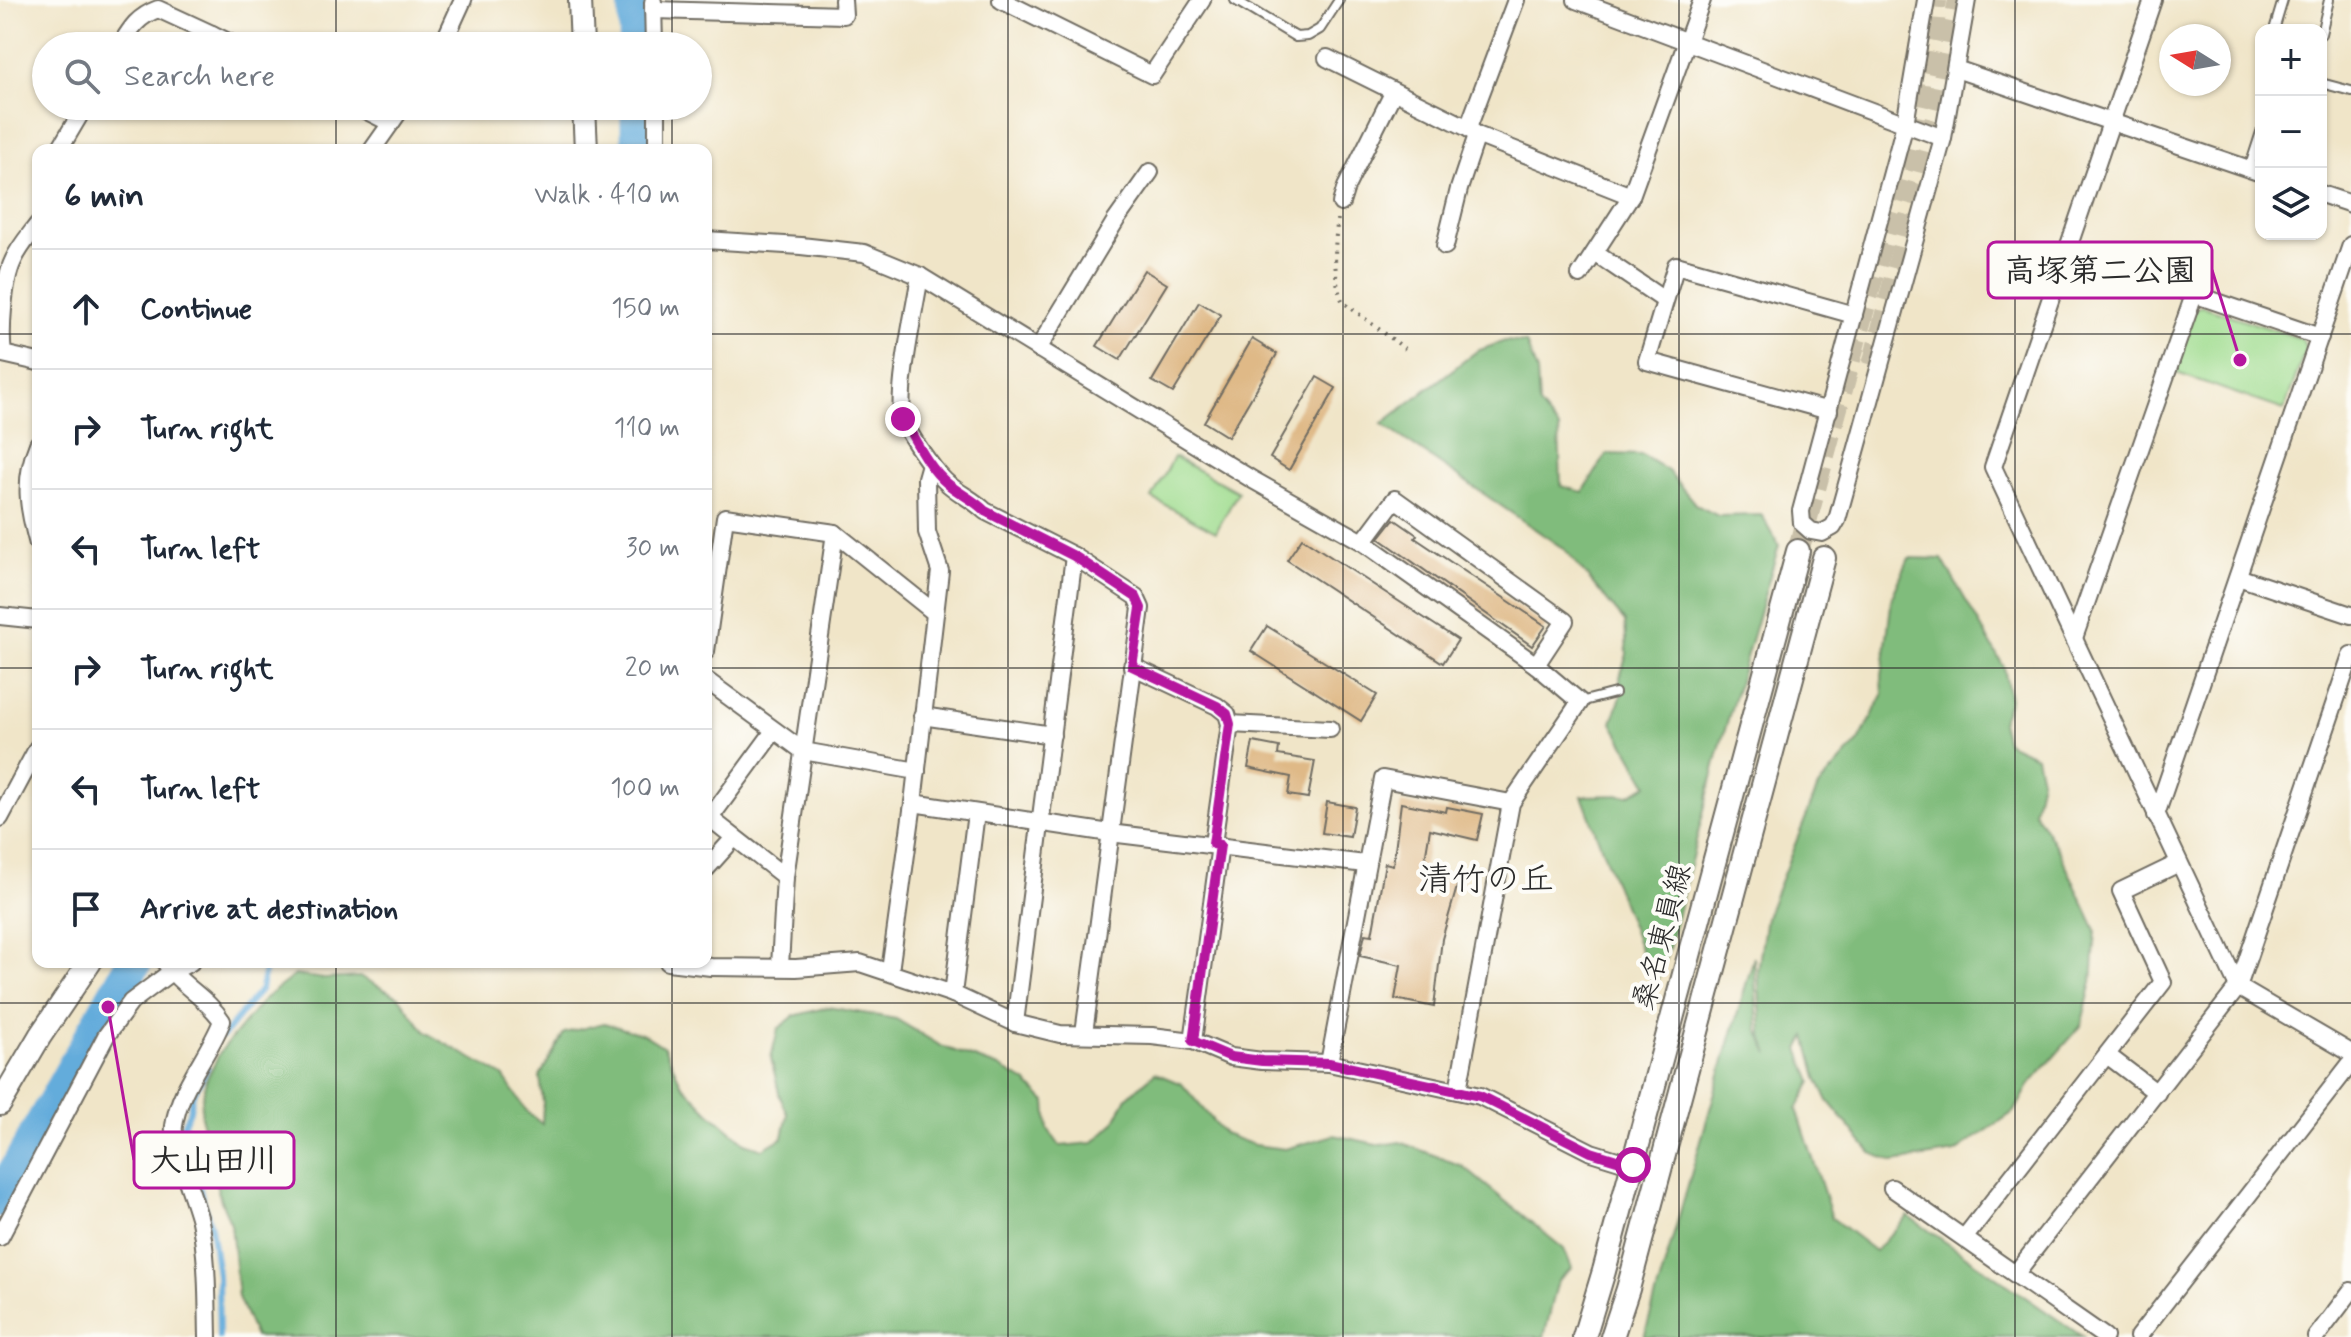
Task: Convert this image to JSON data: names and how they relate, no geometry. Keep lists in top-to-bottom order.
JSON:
{
  "streets": {
    "main road": ["桑名東員線"]
  },
  "districts": ["清竹の丘"],
  "places": ["高塚第二公園", "大山田川"],
  "north": "left",
  "page": {
    "map_buttons": ["+", "−"],
    "search": "Search here",
    "heading": ["6 min", "Walk · 410 m"],
    "list": [
      ["Continue", "150 m"],
      ["Turn right", "110 m"],
      ["Turn left", "30 m"],
      ["Turn right", "20 m"],
      ["Turn left", "100 m"],
      "Arrive at destination"
    ]
  }
}
